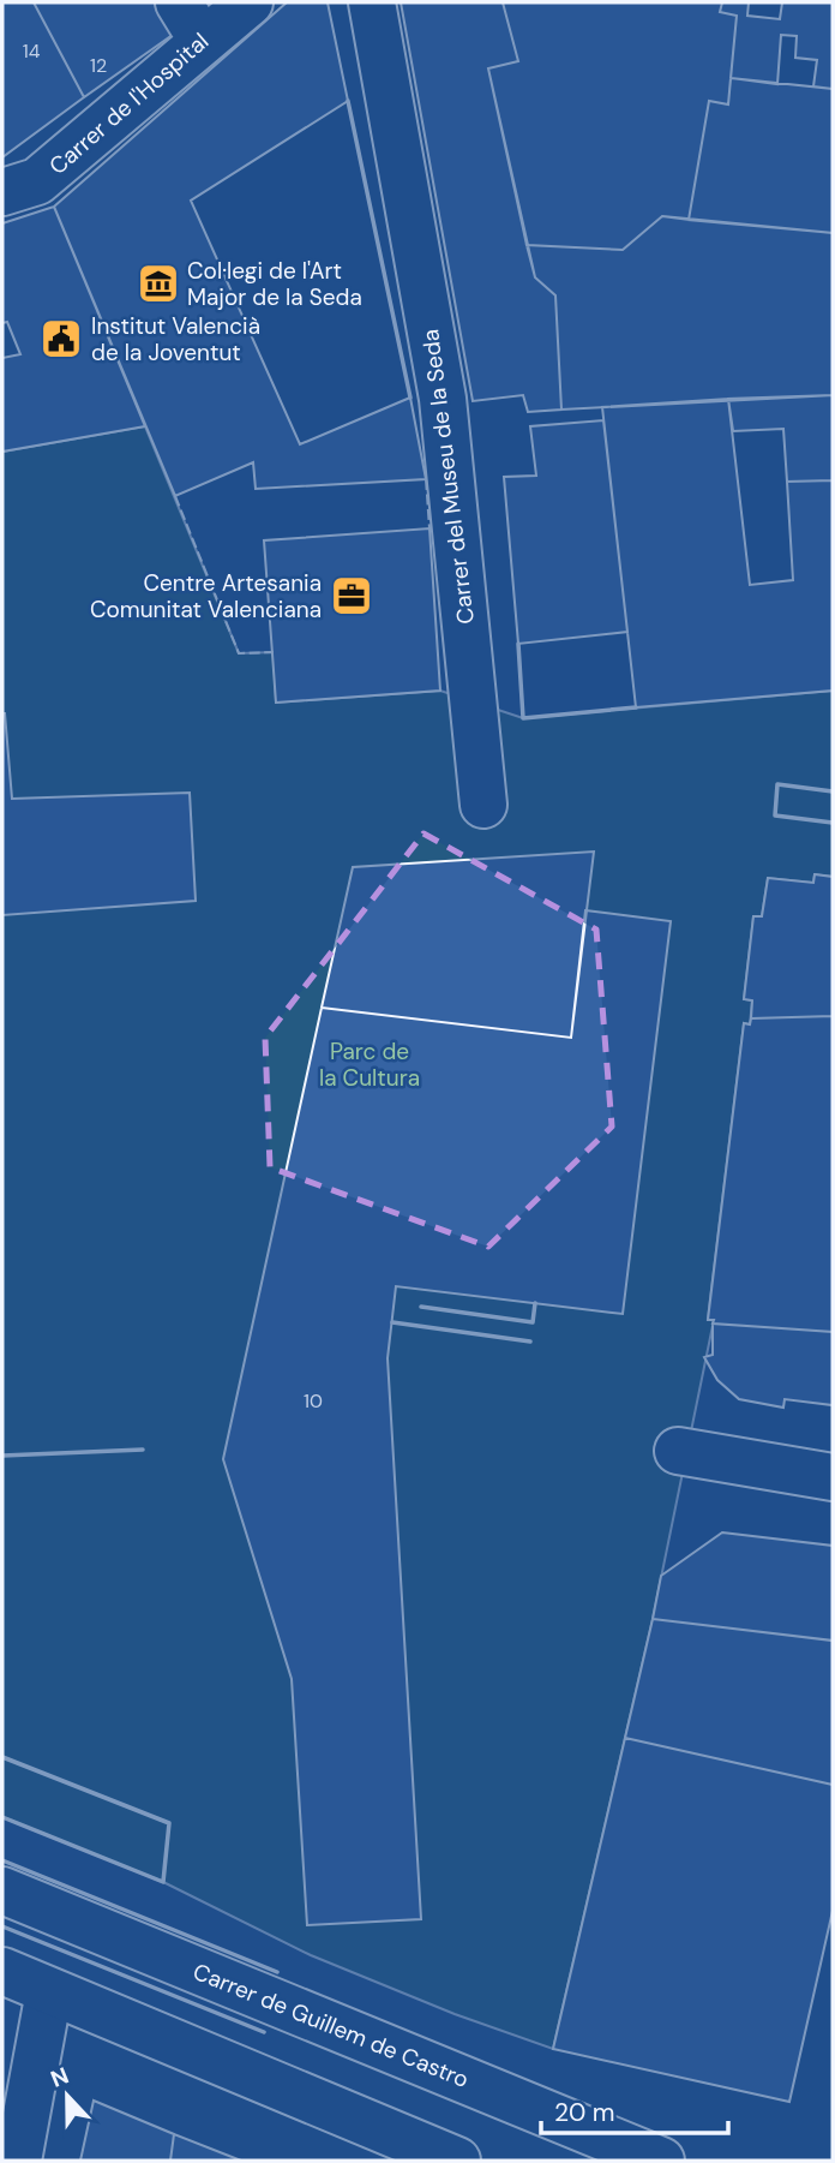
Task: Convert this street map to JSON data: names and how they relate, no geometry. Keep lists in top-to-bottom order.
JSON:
{
  "streets": {
    "street": ["Carrer de l'Hospital", "Carrer del Museu de la Seda", "Carrer de Guillem de Castro"]
  },
  "parks": ["Parc de la Cultura"],
  "places": {
    "museum": ["Col·legi de l'Art Major de la Seda"],
    "public building": ["Institut Valencià de la Joventut"],
    "office": ["Centre Artesania Comunitat Valenciana"]
  },
  "house_numbers": ["14", "12", "10"],
  "scale_bar": "20 m",
  "north": "top"
}
